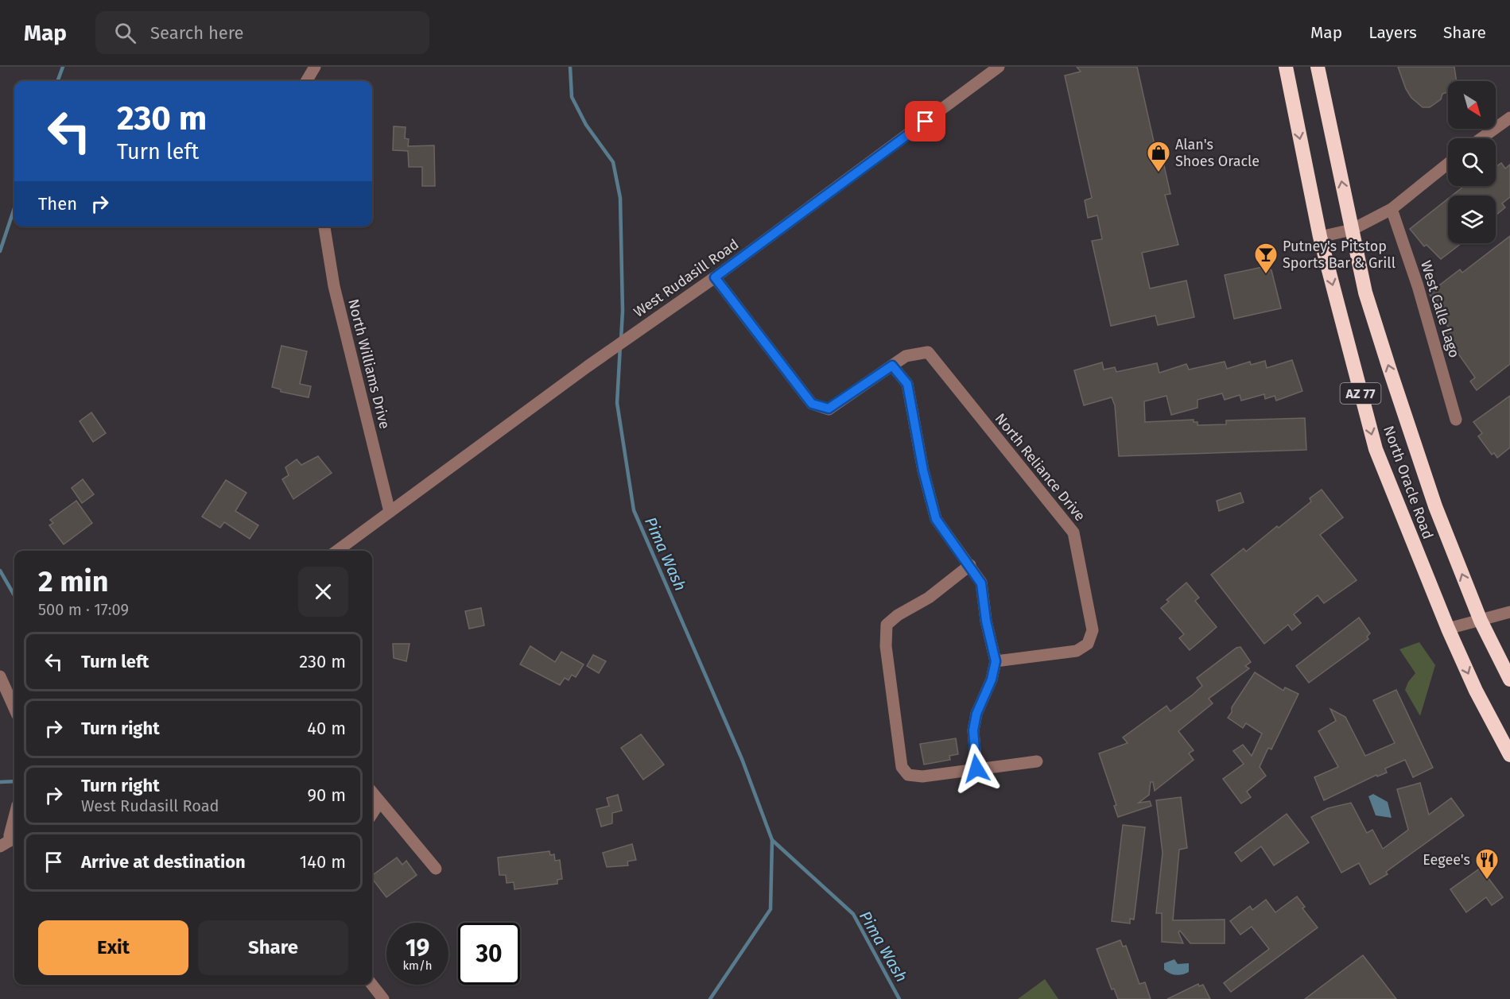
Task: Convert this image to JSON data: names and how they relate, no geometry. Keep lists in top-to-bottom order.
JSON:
{
  "streets": {
    "highway": ["AZ 77", "North Oracle Road"],
    "street": [
      "West Rudasill Road",
      "West Calle Lago",
      "North Williams Drive",
      "North Reliance Drive"
    ]
  },
  "crossings": [
    ["West Rudasill Road", "North Williams Drive"]
  ],
  "water": ["Pima Wash"],
  "places": {
    "shop": ["Alan's Shoes Oracle"],
    "bar": ["Putney's Pitstop Sports Bar & Grill"],
    "restaurant": ["Eegee's"]
  },
  "north": "bottom right",
  "page": {
    "header": "Map",
    "search": "Search here",
    "nav": ["Map", "Layers", "Share"],
    "turn": ["230 m", "Turn left"],
    "then": "Then",
    "heading": ["2 min", "500 m · 17:09"],
    "list": [
      {
        "name": "Turn left",
        "value": "230 m"
      },
      {
        "name": "Turn right",
        "value": "40 m"
      },
      {
        "name": "Turn right",
        "note": "West Rudasill Road",
        "value": "90 m"
      },
      {
        "name": "Arrive at destination",
        "value": "140 m"
      }
    ],
    "buttons": ["Exit", "Share"],
    "speed": "19 km/h",
    "limit": "30"
  }
}
